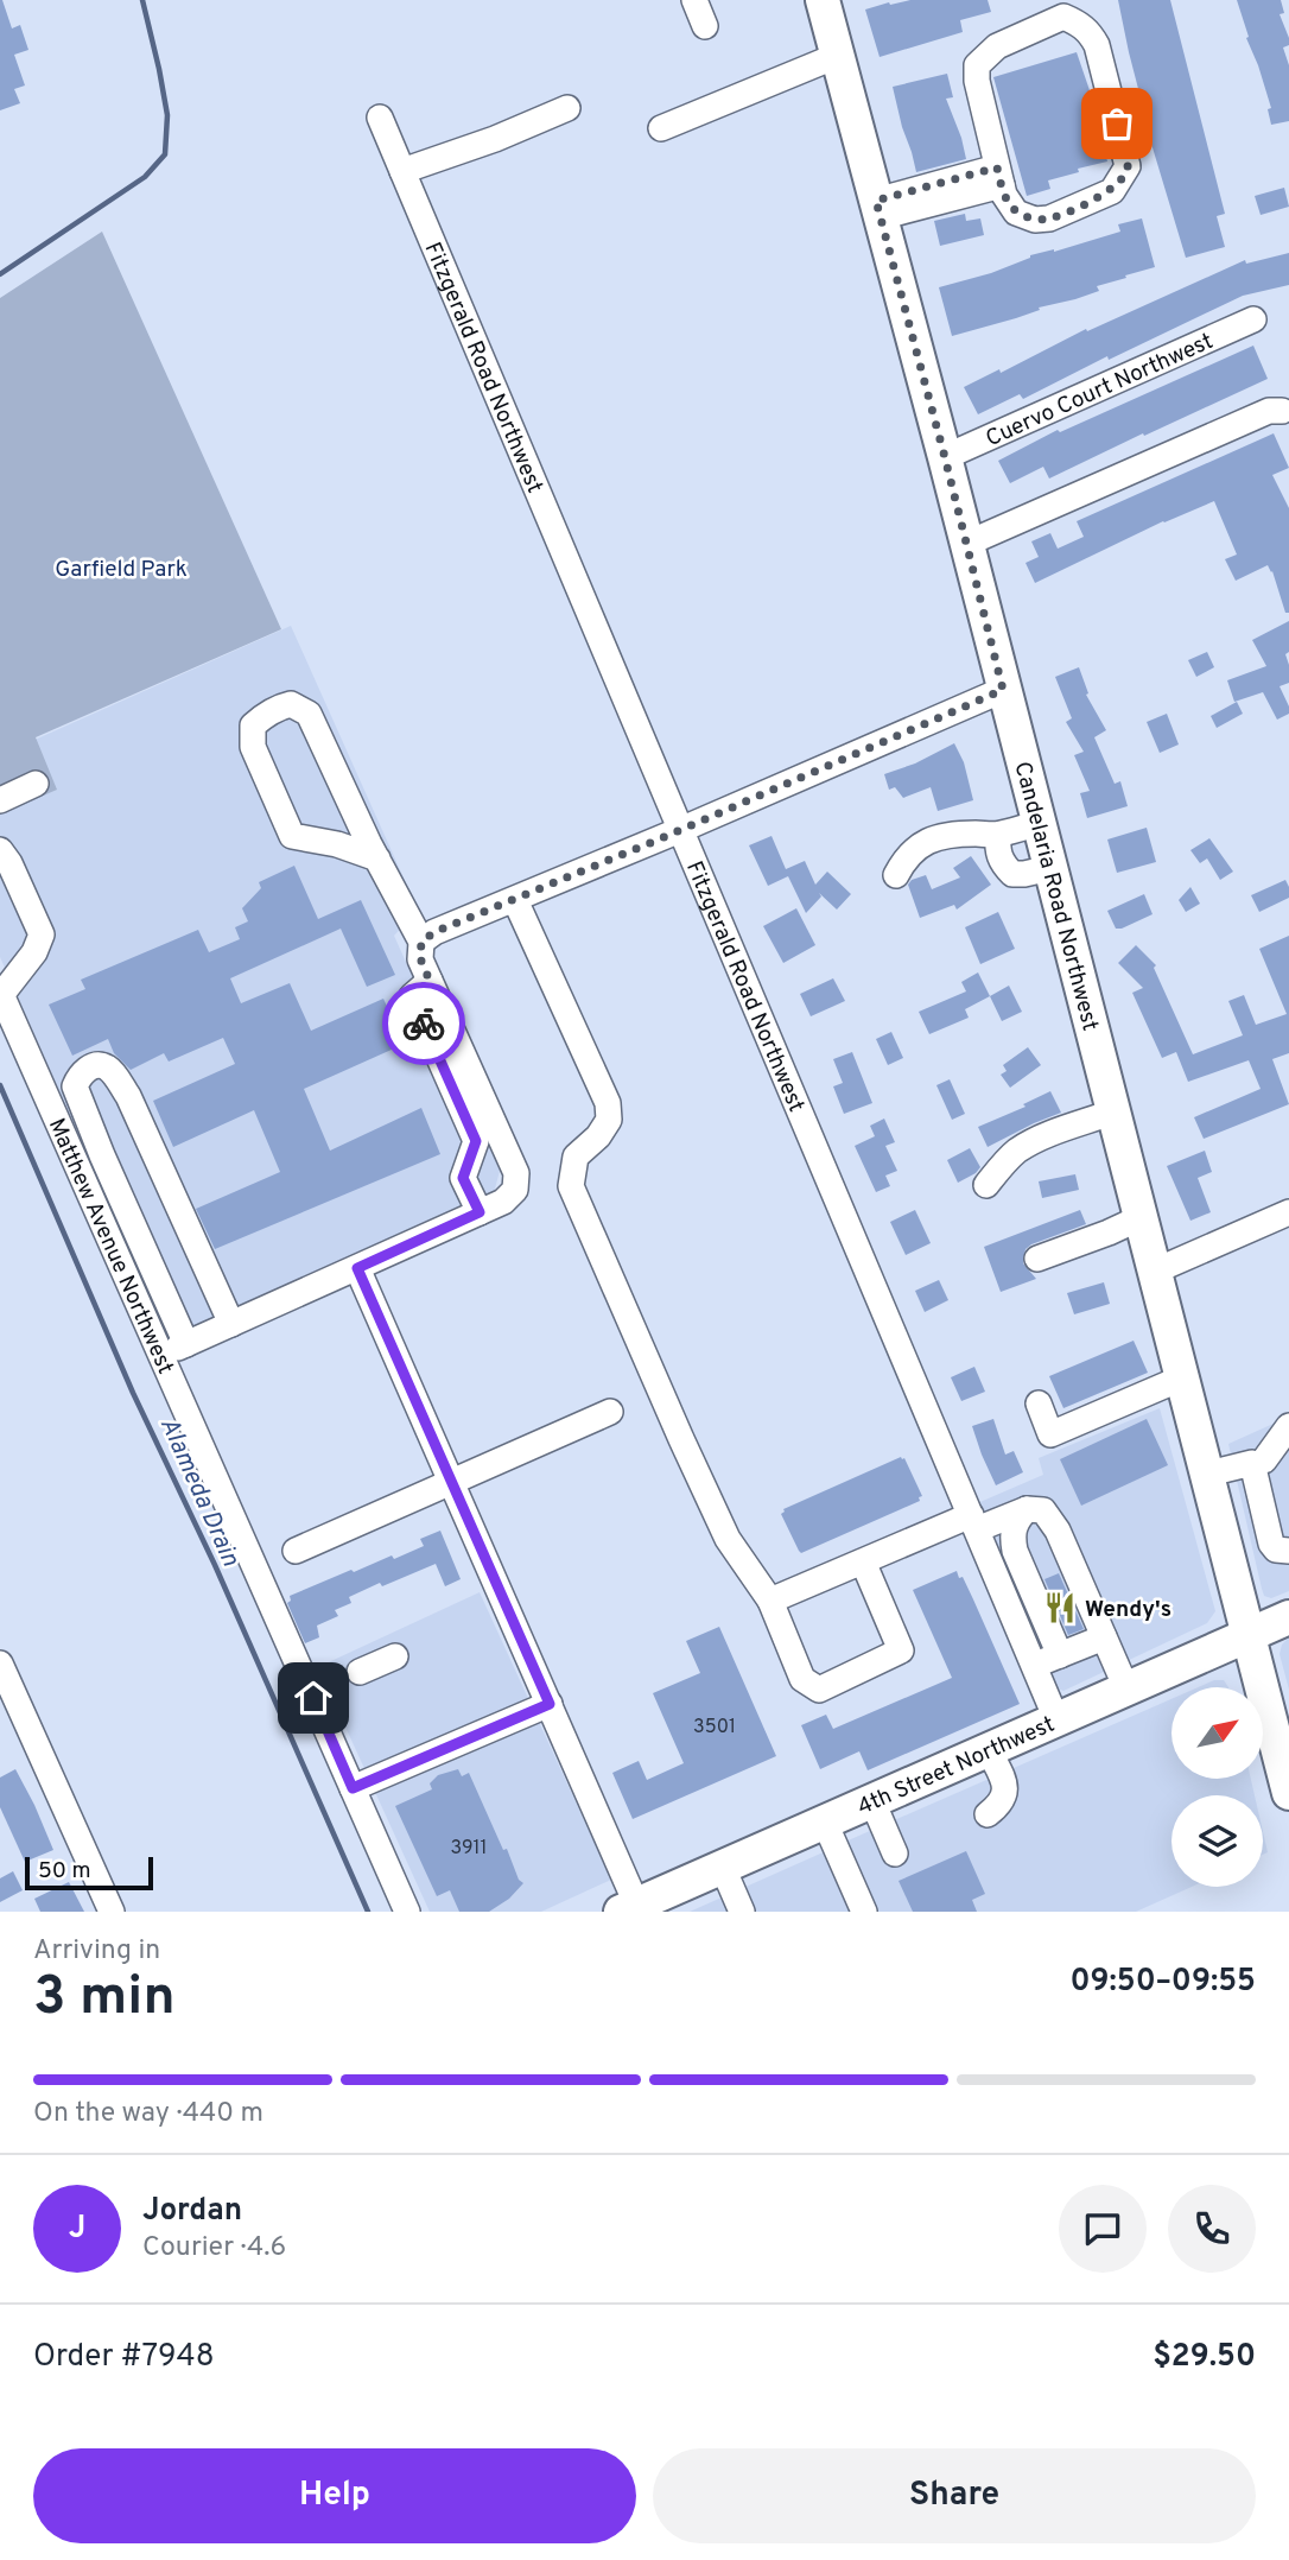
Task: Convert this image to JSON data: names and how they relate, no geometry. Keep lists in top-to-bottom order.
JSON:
{
  "streets": {
    "main road": ["Candelaria Road Northwest", "4th Street Northwest"],
    "street": ["Fitzgerald Road Northwest", "Cuervo Court Northwest", "Matthew Avenue Northwest"]
  },
  "crossings": [
    ["Fitzgerald Road Northwest", "4th Street Northwest"],
    ["Cuervo Court Northwest", "Candelaria Road Northwest"],
    ["Candelaria Road Northwest", "4th Street Northwest"]
  ],
  "water": ["Alameda Drain"],
  "parks": ["Garfield Park"],
  "places": {
    "restaurant": ["Wendy's"]
  },
  "house_numbers": ["3501", "3911"],
  "scale_bar": "50 m",
  "north": "top right",
  "page": {
    "scale": "50 m",
    "heading": ["3 min", "Arriving in", "09:50–09:55"],
    "panel": [
      "Jordan",
      "Courier · 4.6",
      "Order #7948",
      "$29.50"
    ],
    "bar": "On the way · 440 m",
    "round": "J",
    "buttons": ["Help", "Share"]
  }
}
